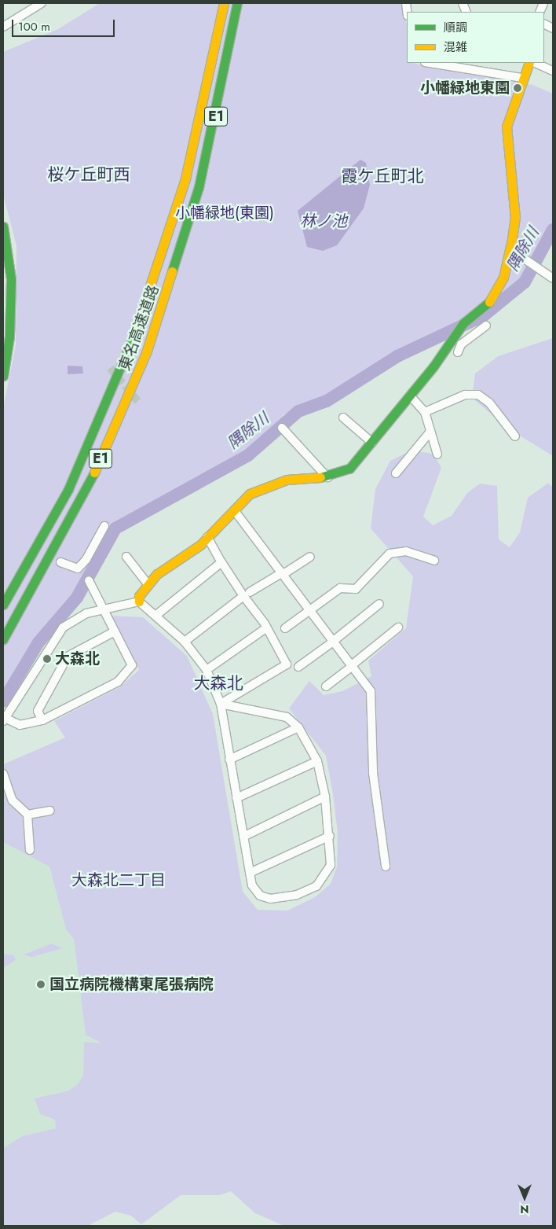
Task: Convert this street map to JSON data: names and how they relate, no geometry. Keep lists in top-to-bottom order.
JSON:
{
  "streets": {
    "main road": ["E1", "東名高速道路"]
  },
  "districts": [
    "桜ケ丘町西",
    "霞ケ丘町北",
    "大森北",
    "大森北二丁目"
  ],
  "water": ["林ノ池", "隅除川"],
  "parks": ["小幡緑地(東園)"],
  "places": ["小幡緑地東園", "大森北", "国立病院機構東尾張病院"],
  "legend": ["順調", "混雑"],
  "scale_bar": "100 m",
  "north": "bottom"
}
